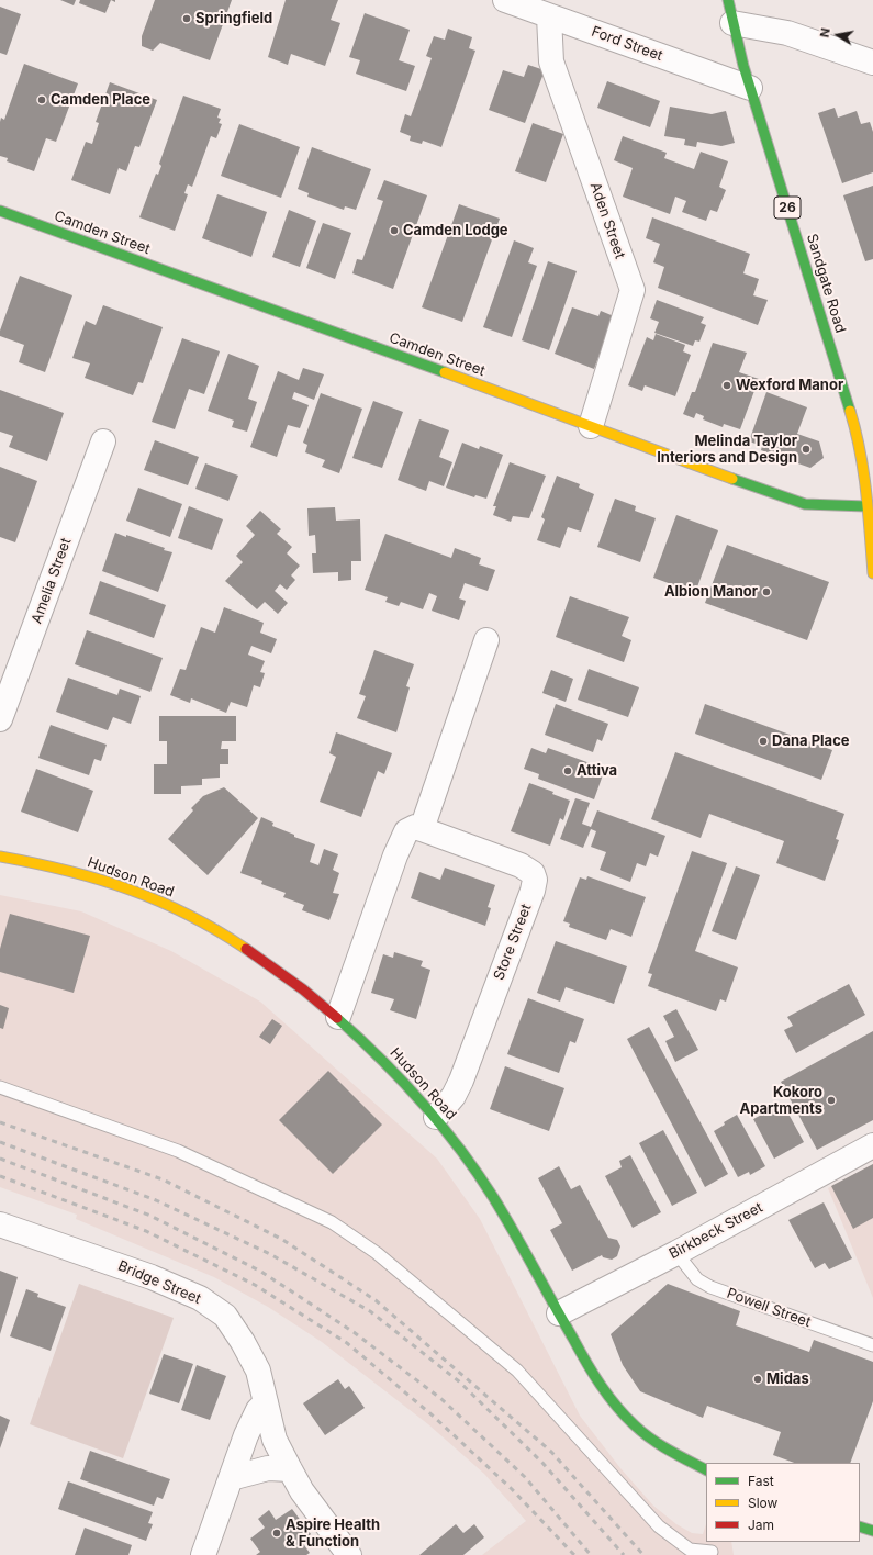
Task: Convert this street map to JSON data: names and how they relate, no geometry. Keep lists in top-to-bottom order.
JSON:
{
  "streets": {
    "main road": [
      "26",
      "Camden Street",
      "Sandgate Road",
      "Hudson Road"
    ],
    "street": [
      "Ford Street",
      "Aden Street",
      "Amelia Street",
      "Store Street",
      "Birkbeck Street",
      "Bridge Street"
    ],
    "lane": ["Powell Street"]
  },
  "crossings": [
    ["Ford Street", "Aden Street"],
    ["Ford Street", "Sandgate Road"],
    ["Aden Street", "Camden Street"],
    ["Camden Street", "Sandgate Road"],
    ["Hudson Road", "Store Street"],
    ["Hudson Road", "Birkbeck Street"],
    ["Birkbeck Street", "Powell Street"]
  ],
  "places": [
    "Springfield",
    "Camden Place",
    "Camden Lodge",
    "Wexford Manor",
    "Melinda Taylor Interiors and Design",
    "Albion Manor",
    "Dana Place",
    "Attiva",
    "Kokoro Apartments",
    "Midas",
    "Aspire Health & Function"
  ],
  "legend": ["Fast", "Slow", "Jam"],
  "north": "left"
}
